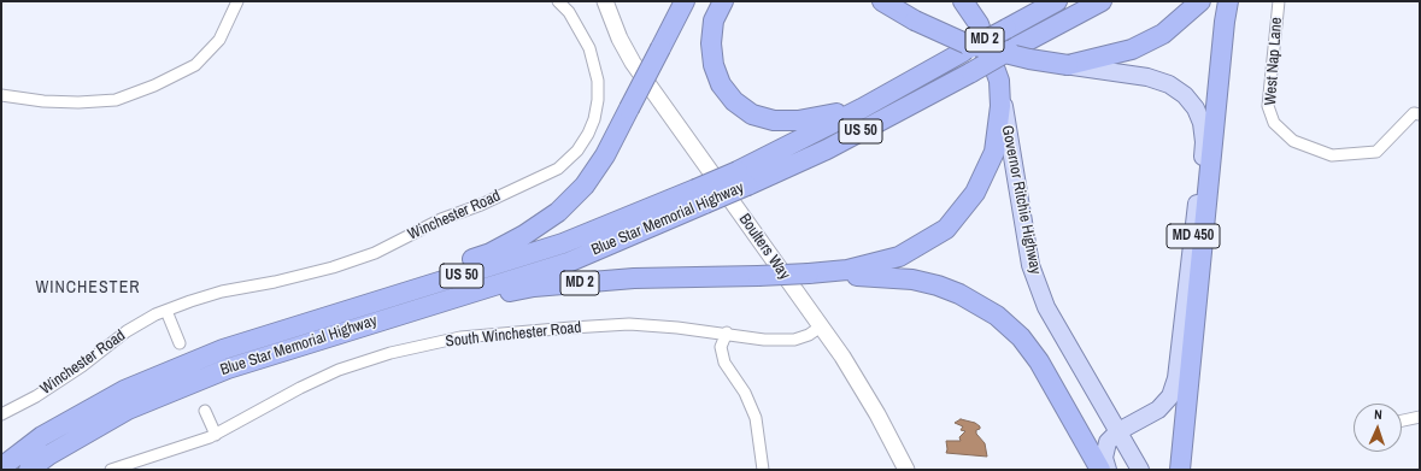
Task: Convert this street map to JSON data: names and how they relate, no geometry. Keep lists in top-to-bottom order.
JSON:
{
  "streets": {
    "highway": [
      "MD 2",
      "US 50",
      "Governor Ritchie Highway",
      "Blue Star Memorial Highway",
      "MD 450"
    ],
    "street": [
      "West Nap Lane",
      "Winchester Road",
      "Boulters Way",
      "South Winchester Road"
    ]
  },
  "crossings": [
    ["MD 2", "Governor Ritchie Highway"],
    ["MD 2", "Blue Star Memorial Highway"],
    ["Governor Ritchie Highway", "MD 450"],
    ["Boulters Way", "South Winchester Road"]
  ],
  "districts": ["WINCHESTER"],
  "north": "top"
}
